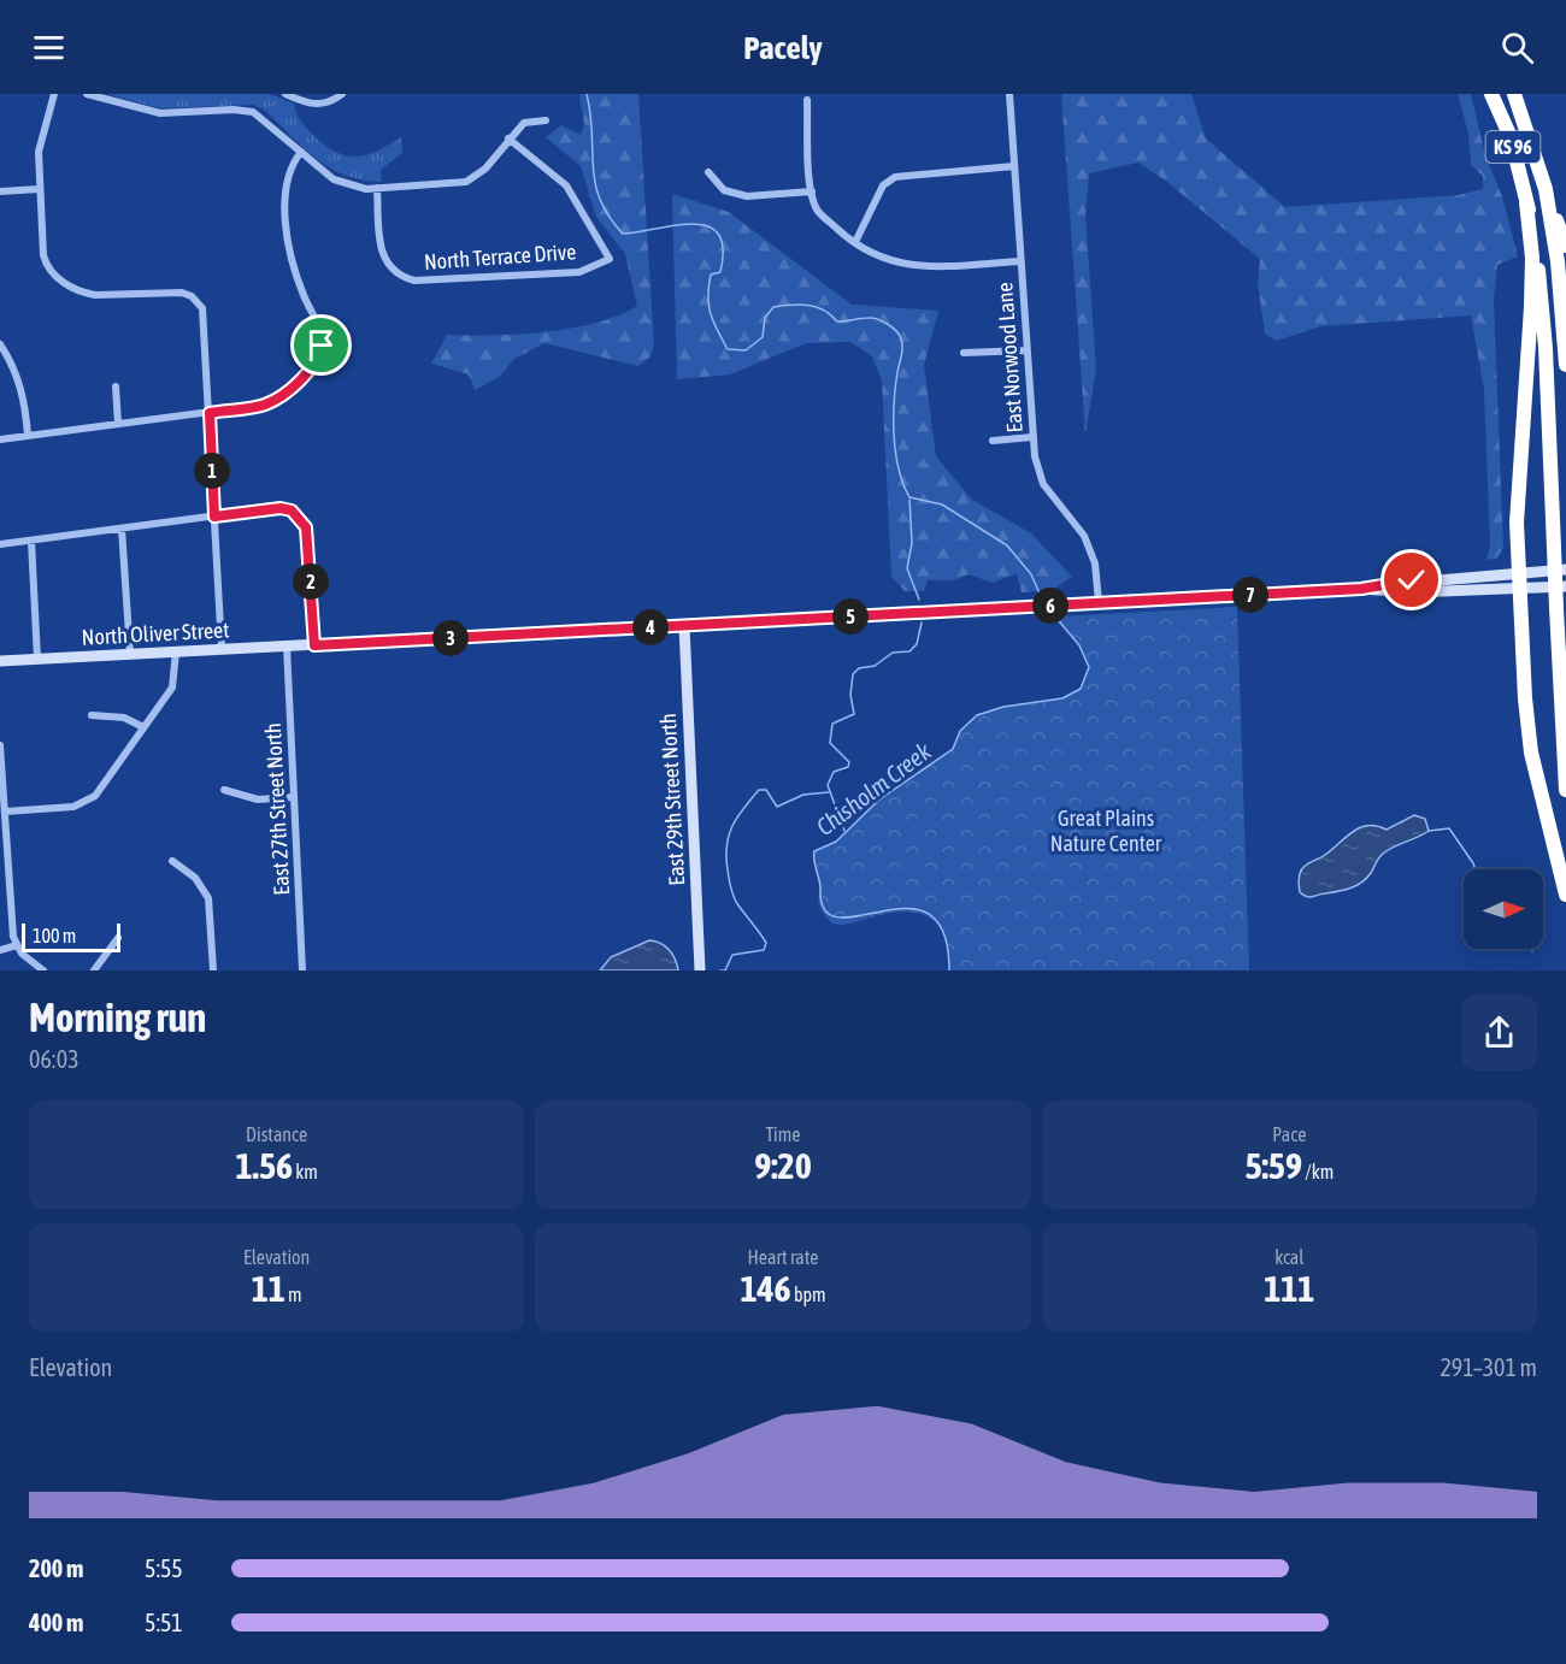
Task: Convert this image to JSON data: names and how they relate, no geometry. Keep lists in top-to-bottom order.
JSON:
{
  "streets": {
    "highway": ["KS 96"],
    "main road": ["North Oliver Street", "East 29th Street North"],
    "street": ["North Terrace Drive", "East Norwood Lane", "East 27th Street North"]
  },
  "crossings": [
    ["North Oliver Street", "East 29th Street North"],
    ["North Oliver Street", "East 27th Street North"]
  ],
  "water": ["Chisholm Creek"],
  "parks": ["Great Plains Nature Center"],
  "scale_bar": "100 m",
  "north": "right",
  "page": {
    "header": "Pacely",
    "pins": [
      "1",
      "2",
      "7",
      "6",
      "5",
      "4",
      "3"
    ],
    "scale": "100 m",
    "heading": ["Morning run", "06:03"],
    "stats": [
      ["Distance", "1.56 km"],
      ["Time", "9:20"],
      ["Pace", "5:59 /km"],
      ["Elevation", "11 m"],
      ["Heart rate", "146 bpm"],
      ["kcal", "111"]
    ],
    "chart": ["Elevation", "291–301 m"],
    "list": [
      {
        "name": "200 m",
        "note": "5:55"
      },
      {
        "name": "400 m",
        "note": "5:51"
      }
    ]
  }
}
